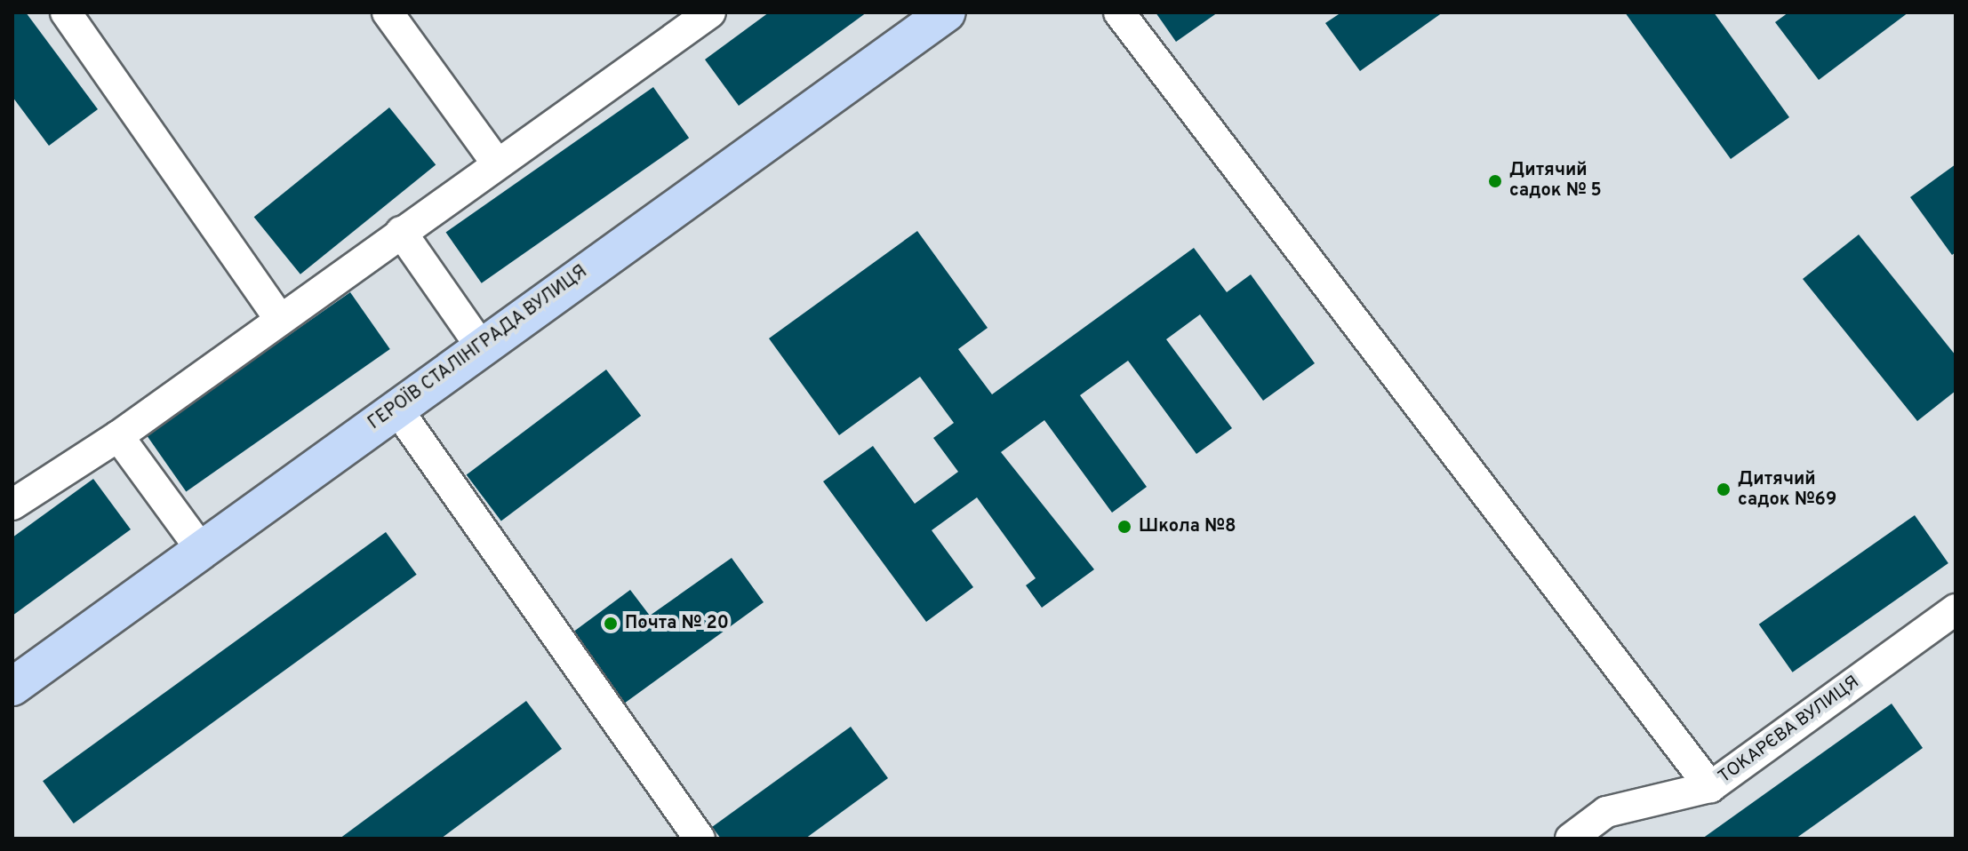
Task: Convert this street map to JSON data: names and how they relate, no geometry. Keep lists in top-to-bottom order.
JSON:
{
  "streets": {
    "main road": ["ГЕРОЇВ СТАЛІНГРАДА ВУЛИЦЯ"],
    "street": ["ТОКАРЄВА ВУЛИЦЯ"]
  },
  "places": [
    "Дитячий садок № 5",
    "Дитячий садок №69",
    "Школа №8",
    "Почта № 20"
  ]
}
